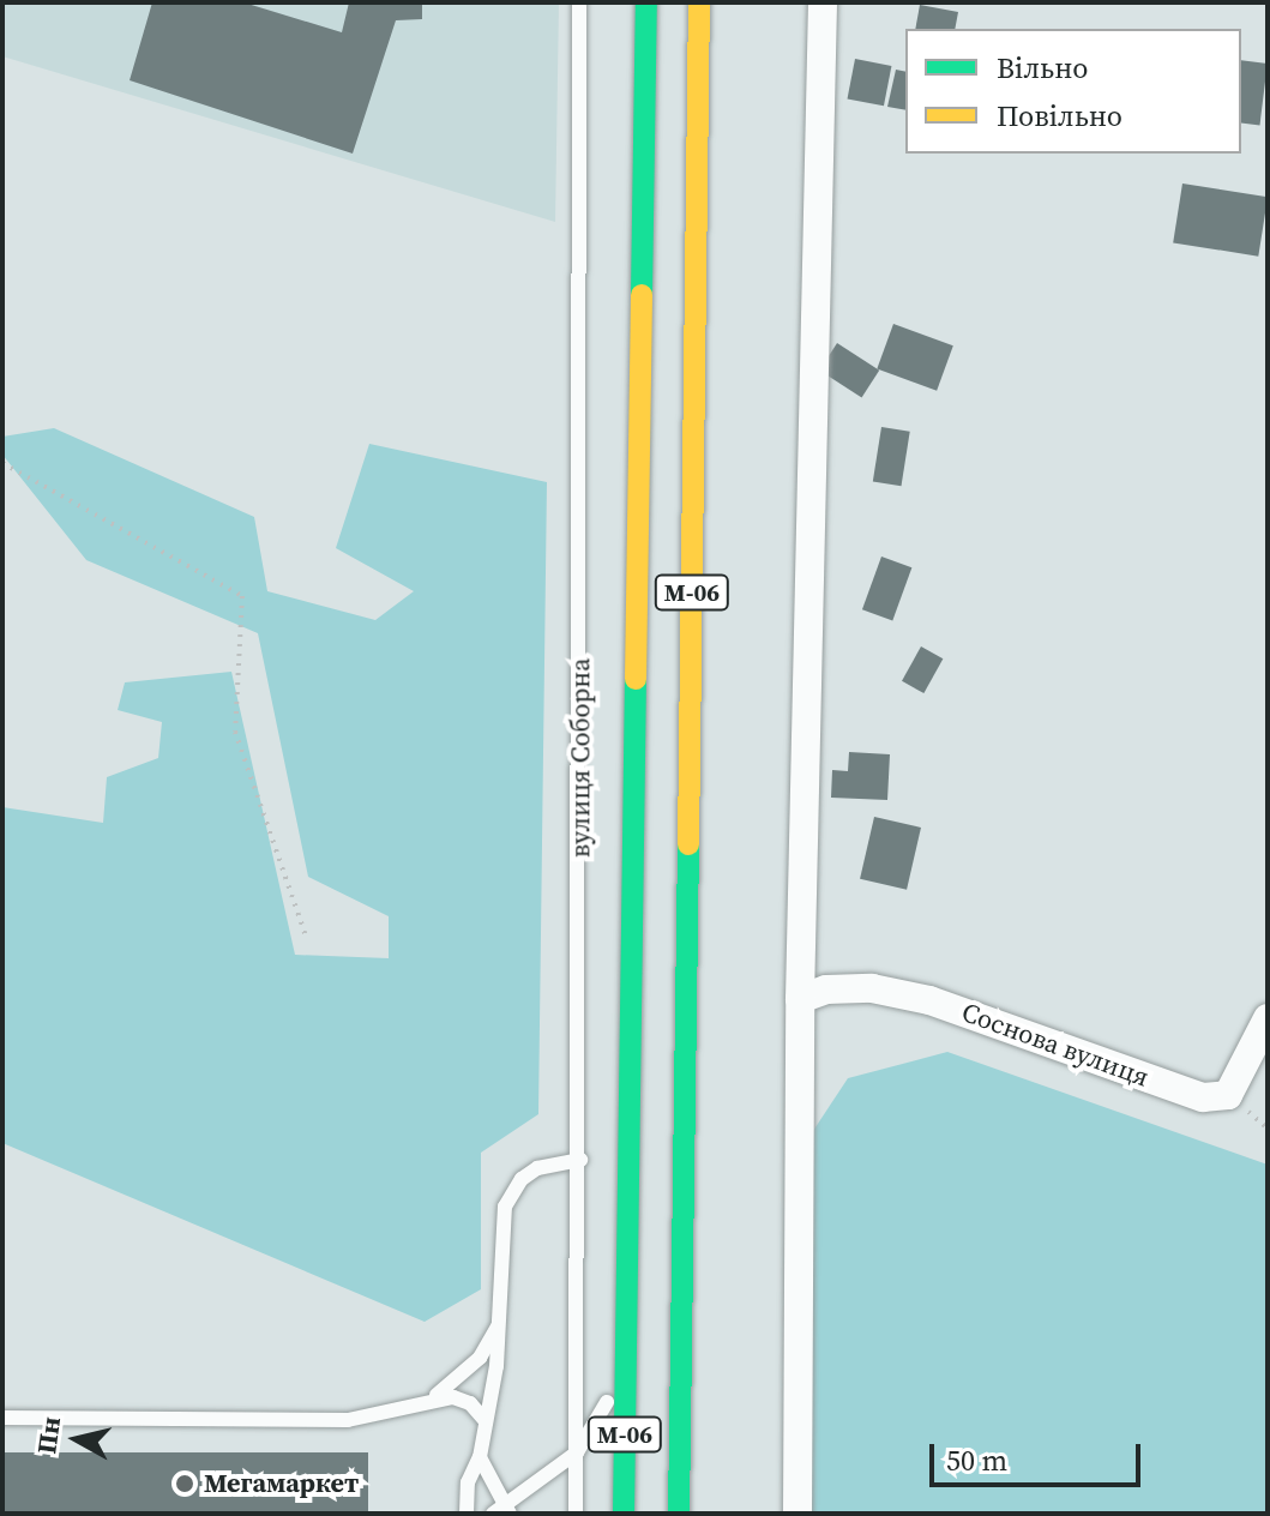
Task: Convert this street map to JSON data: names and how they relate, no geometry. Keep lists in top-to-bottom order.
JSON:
{
  "streets": {
    "highway": ["М-06"],
    "street": ["Соснова вулиця"],
    "lane": ["вулиця Соборна"]
  },
  "places": ["Мегамаркет"],
  "legend": ["Вільно", "Повільно"],
  "scale_bar": "50 m",
  "north": "left"
}
